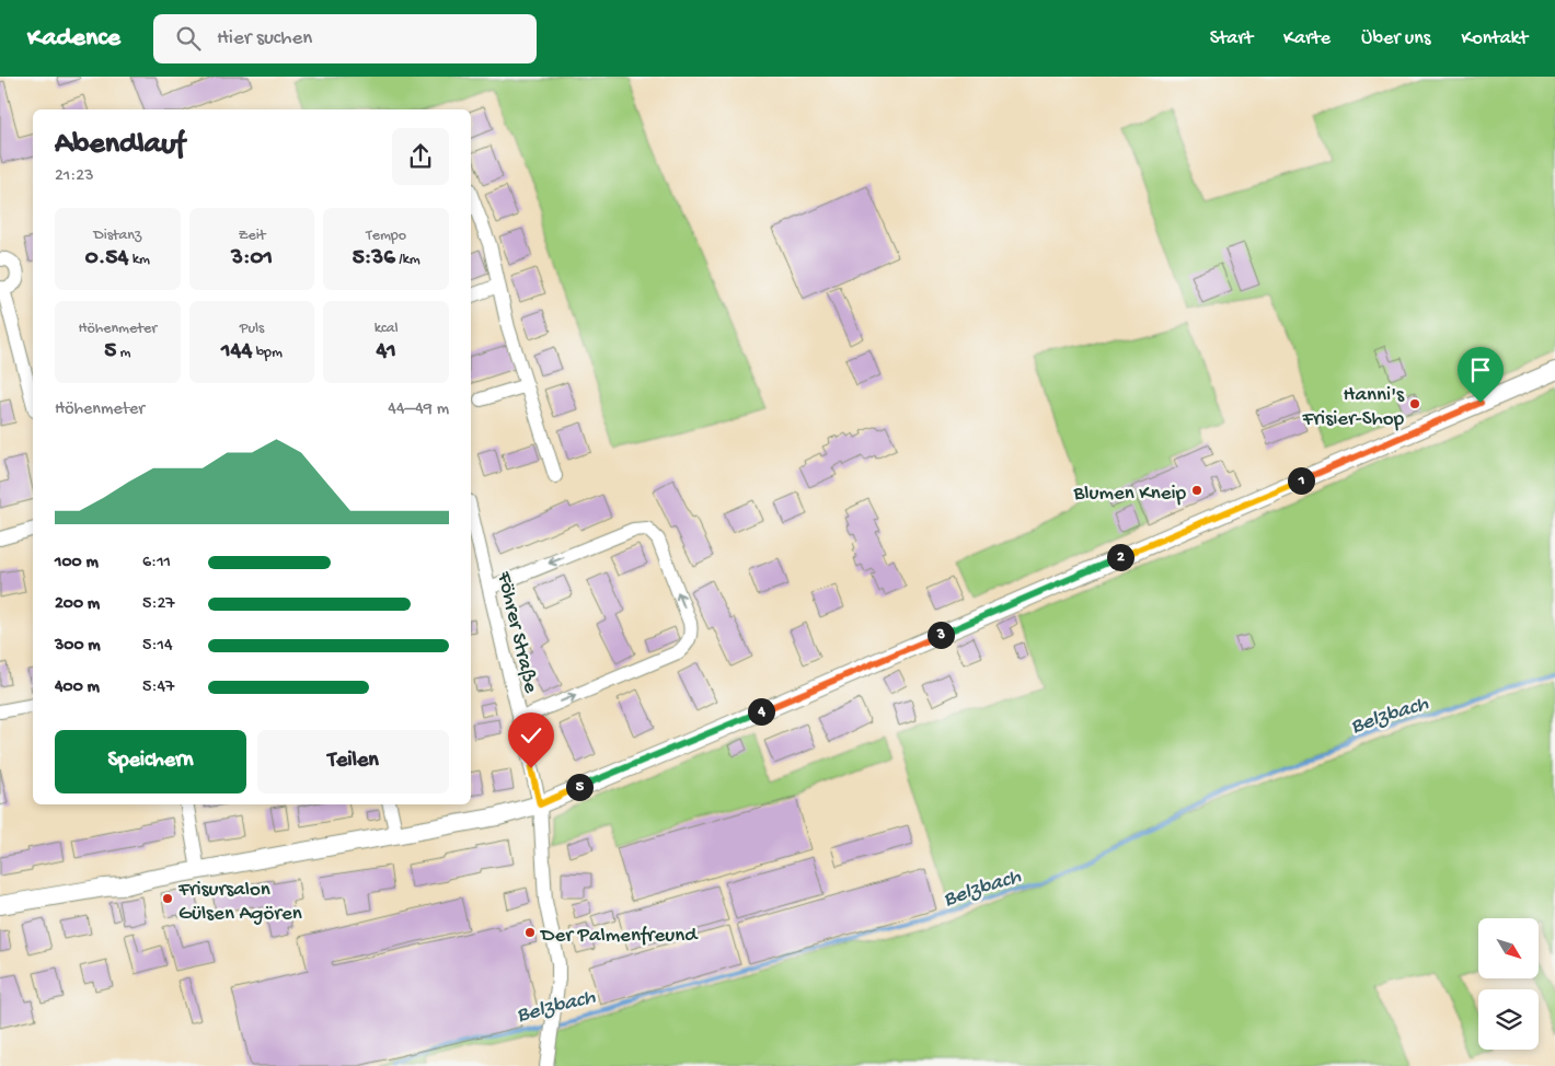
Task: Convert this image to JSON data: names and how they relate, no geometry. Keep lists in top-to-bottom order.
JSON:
{
  "streets": {
    "street": ["Föhrer Straße"]
  },
  "water": ["Belzbach"],
  "places": [
    "Hanni's Frisier-Shop",
    "Blumen Kneip",
    "Frisursalon Gülsen Agören",
    "Der Palmenfreund"
  ],
  "north": "bottom right",
  "page": {
    "header": "Kadence",
    "search": "Hier suchen",
    "nav": [
      "Start",
      "Karte",
      "Über uns",
      "Kontakt"
    ],
    "heading": ["Abendlauf", "21:23"],
    "stats": [
      ["Distanz", "0.54 km"],
      ["Zeit", "3:01"],
      ["Tempo", "5:36 /km"],
      ["Höhenmeter", "5 m"],
      ["Puls", "144 bpm"],
      ["kcal", "41"]
    ],
    "chart": ["Höhenmeter", "44–49 m"],
    "pins": [
      "1",
      "2",
      "3",
      "4",
      "5"
    ],
    "list": [
      {
        "name": "100 m",
        "note": "6:11"
      },
      {
        "name": "200 m",
        "note": "5:27"
      },
      {
        "name": "300 m",
        "note": "5:14"
      },
      {
        "name": "400 m",
        "note": "5:47"
      }
    ],
    "buttons": ["Speichern", "Teilen"]
  }
}
